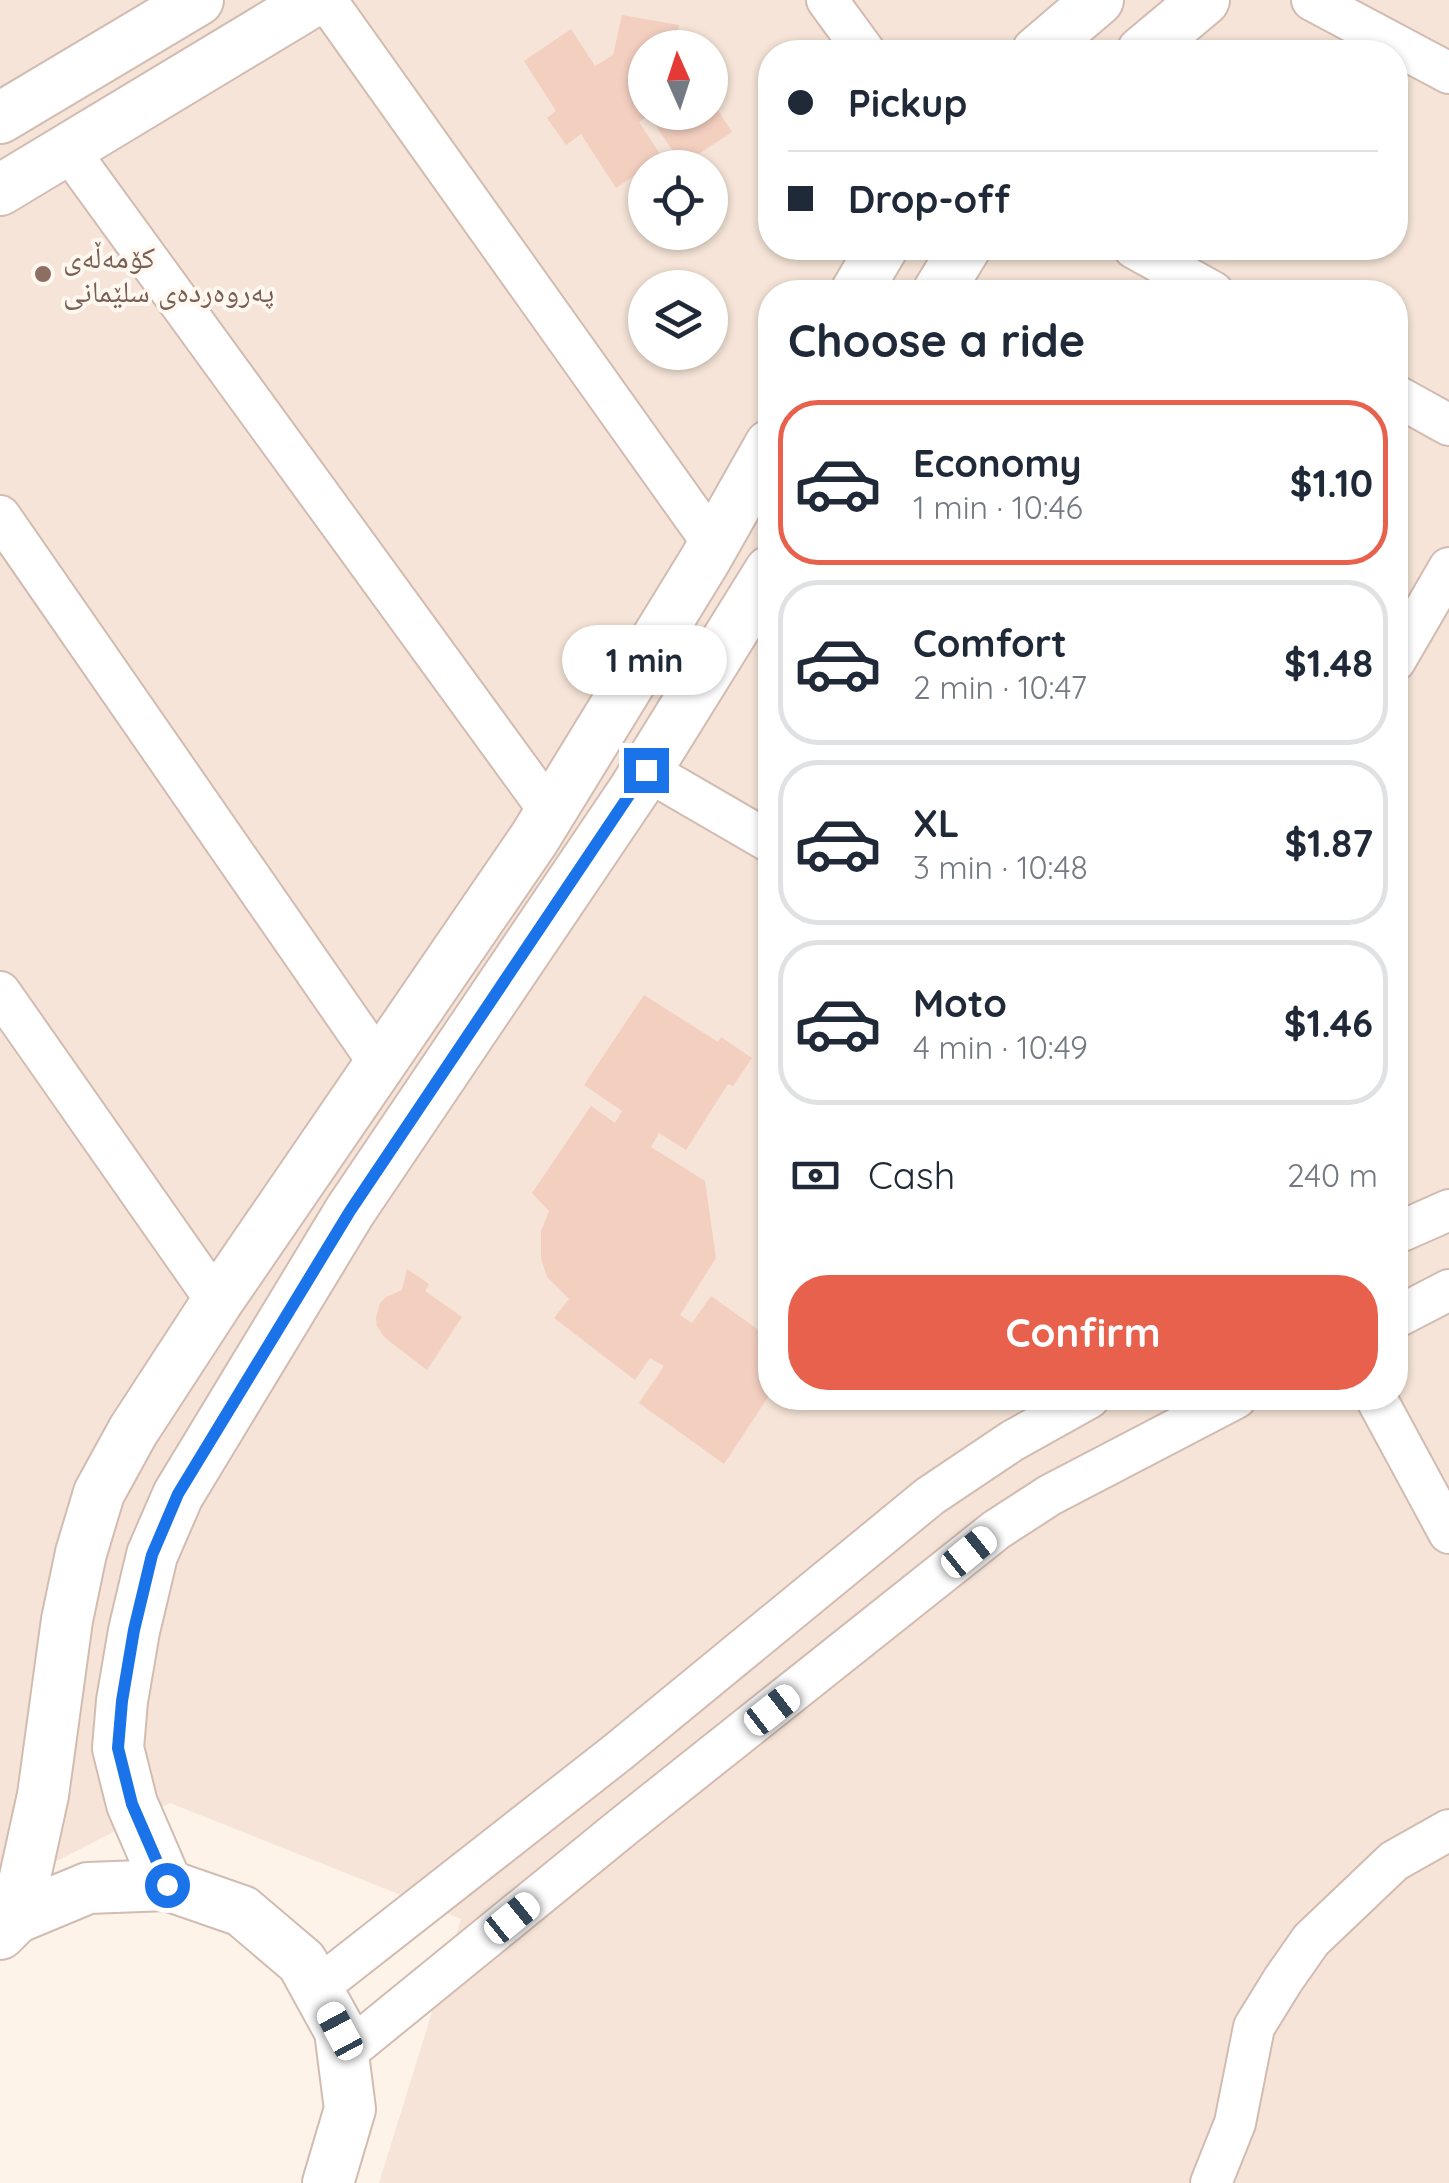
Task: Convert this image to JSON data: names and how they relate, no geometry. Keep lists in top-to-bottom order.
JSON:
{
  "places": ["كۆمەڵەی پەروەردەی سلێمانی"],
  "north": "top",
  "page": {
    "banner": ["Pickup", "Drop-off"],
    "heading": "Choose a ride",
    "list": [
      {
        "name": "Economy",
        "note": "1 min · 10:46",
        "value": "$1.10"
      },
      {
        "name": "Comfort",
        "note": "2 min · 10:47",
        "value": "$1.48"
      },
      {
        "name": "XL",
        "note": "3 min · 10:48",
        "value": "$1.87"
      },
      {
        "name": "Moto",
        "note": "4 min · 10:49",
        "value": "$1.46"
      }
    ],
    "bubble": "1 min",
    "pay": ["Cash", "240 m"],
    "buttons": "Confirm"
  }
}
